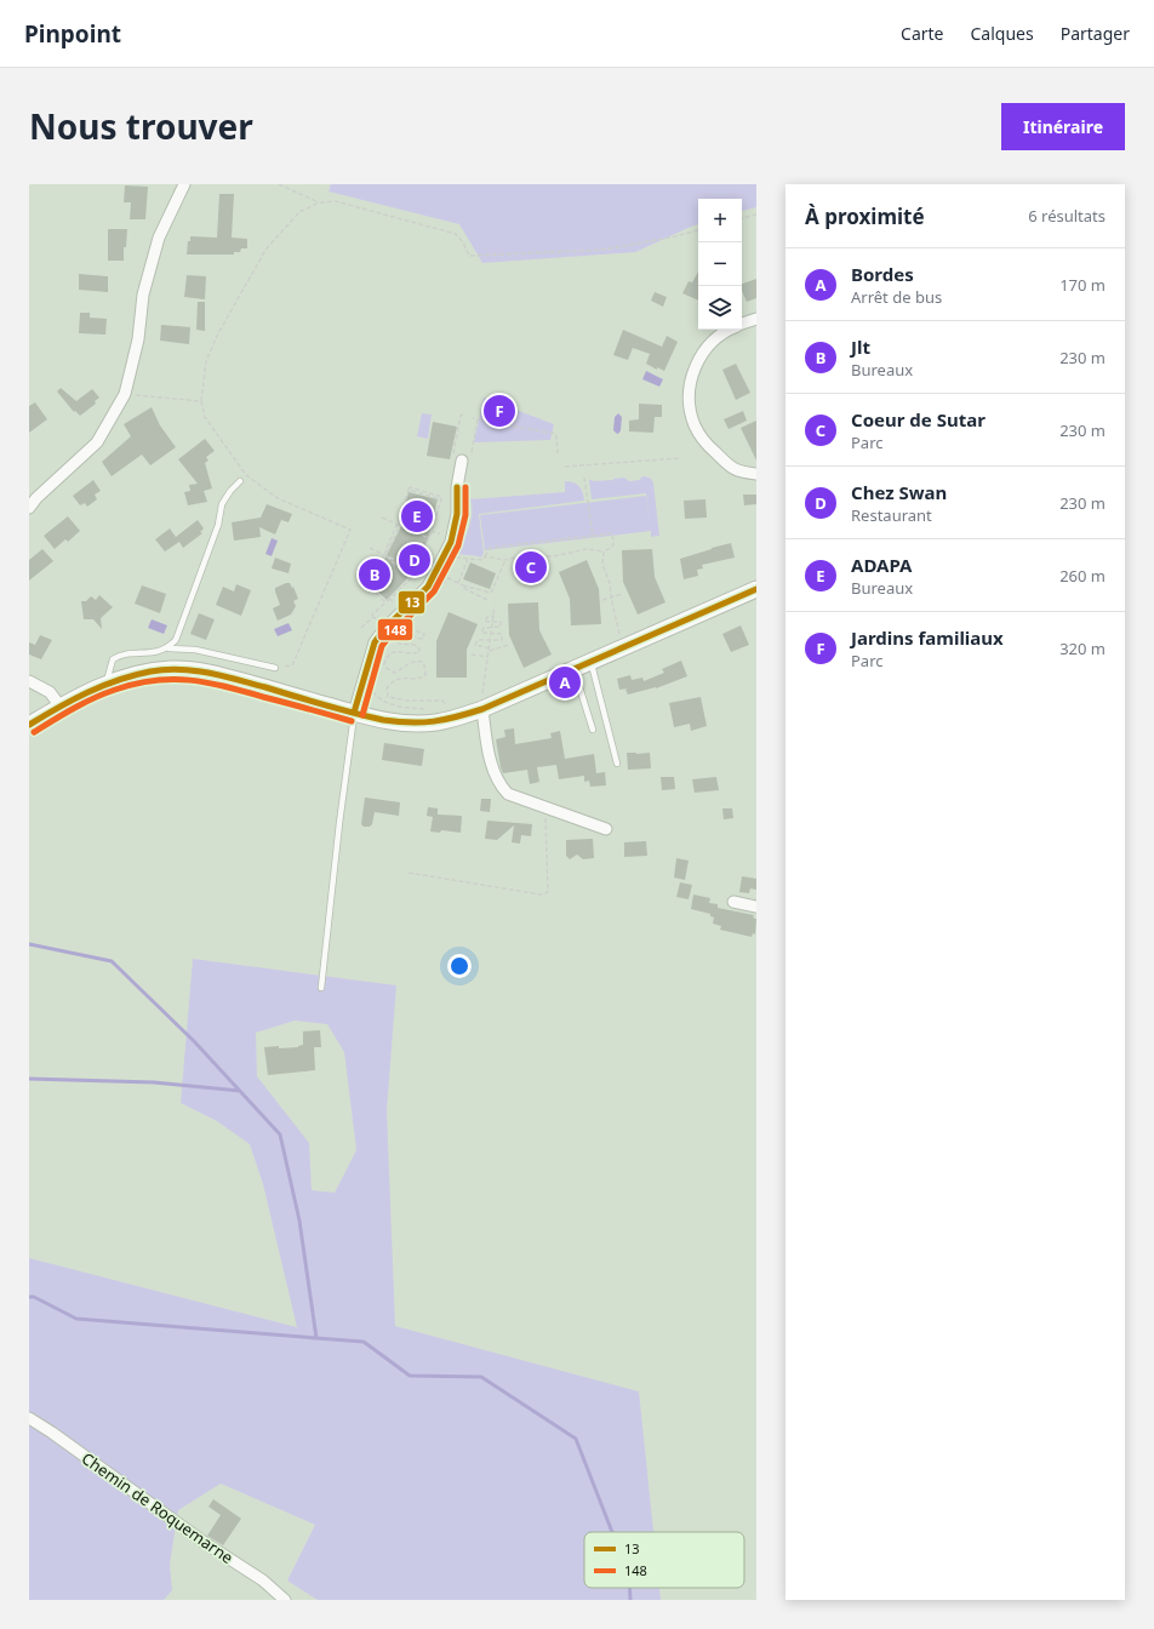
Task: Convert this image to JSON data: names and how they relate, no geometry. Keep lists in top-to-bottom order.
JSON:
{
  "streets": {
    "street": ["Chemin de Roquemarne"]
  },
  "lines": ["transit line 13", "transit line 148"],
  "legend": ["13", "148"],
  "page": {
    "header": "Pinpoint",
    "nav": ["Carte", "Calques", "Partager"],
    "title": "Nous trouver",
    "buttons": "Itinéraire",
    "heading": ["À proximité", "6 résultats"],
    "map_buttons": ["+", "−"],
    "list": [
      {
        "mark": "A",
        "name": "Bordes",
        "note": "Arrêt de bus",
        "value": "170 m"
      },
      {
        "mark": "B",
        "name": "Jlt",
        "note": "Bureaux",
        "value": "230 m"
      },
      {
        "mark": "C",
        "name": "Coeur de Sutar",
        "note": "Parc",
        "value": "230 m"
      },
      {
        "mark": "D",
        "name": "Chez Swan",
        "note": "Restaurant",
        "value": "230 m"
      },
      {
        "mark": "E",
        "name": "ADAPA",
        "note": "Bureaux",
        "value": "260 m"
      },
      {
        "mark": "F",
        "name": "Jardins familiaux",
        "note": "Parc",
        "value": "320 m"
      }
    ],
    "pins": [
      "F",
      "E",
      "D",
      "C",
      "B",
      "A"
    ]
  }
}
